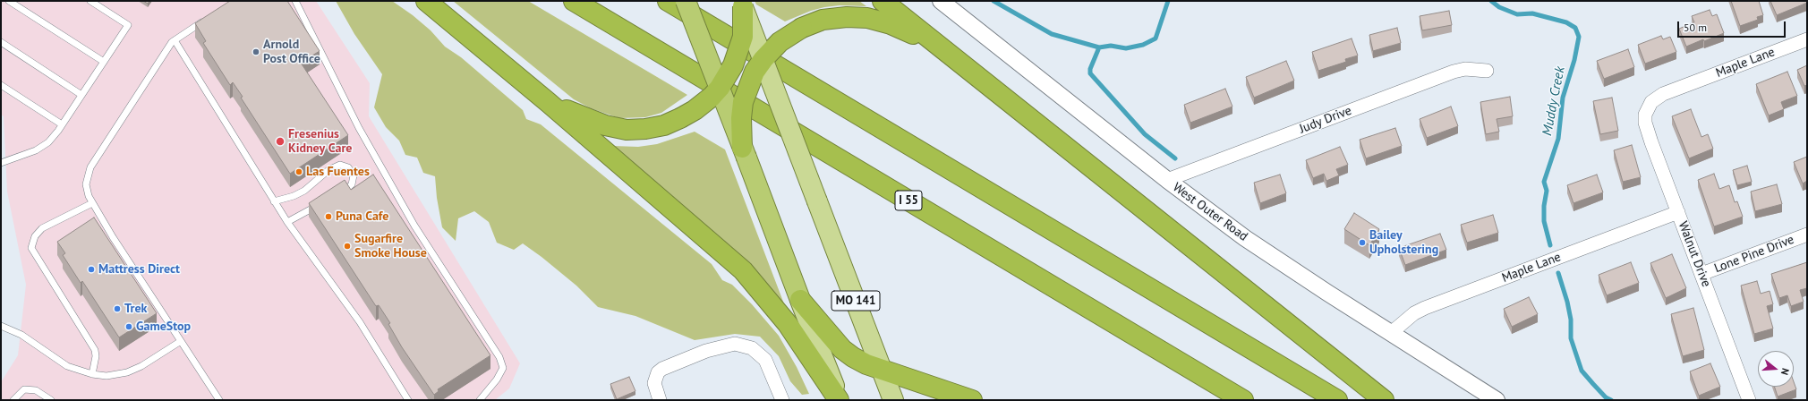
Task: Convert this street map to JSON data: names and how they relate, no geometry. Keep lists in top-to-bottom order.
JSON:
{
  "streets": {
    "highway": ["I 55"],
    "main road": ["MO 141"],
    "street": [
      "Maple Lane",
      "Judy Drive",
      "West Outer Road",
      "Walnut Drive",
      "Lone Pine Drive"
    ]
  },
  "crossings": [
    ["Maple Lane", "West Outer Road"],
    ["Maple Lane", "Walnut Drive"],
    ["Judy Drive", "West Outer Road"],
    ["Walnut Drive", "Lone Pine Drive"]
  ],
  "water": ["Muddy Creek"],
  "places": [
    "Arnold Post Office",
    "Fresenius Kidney Care",
    "Las Fuentes",
    "Puna Cafe",
    "Bailey Upholstering",
    "Sugarfire Smoke House",
    "Mattress Direct",
    "Trek",
    "GameStop"
  ],
  "scale_bar": "50 m",
  "north": "right"
}
